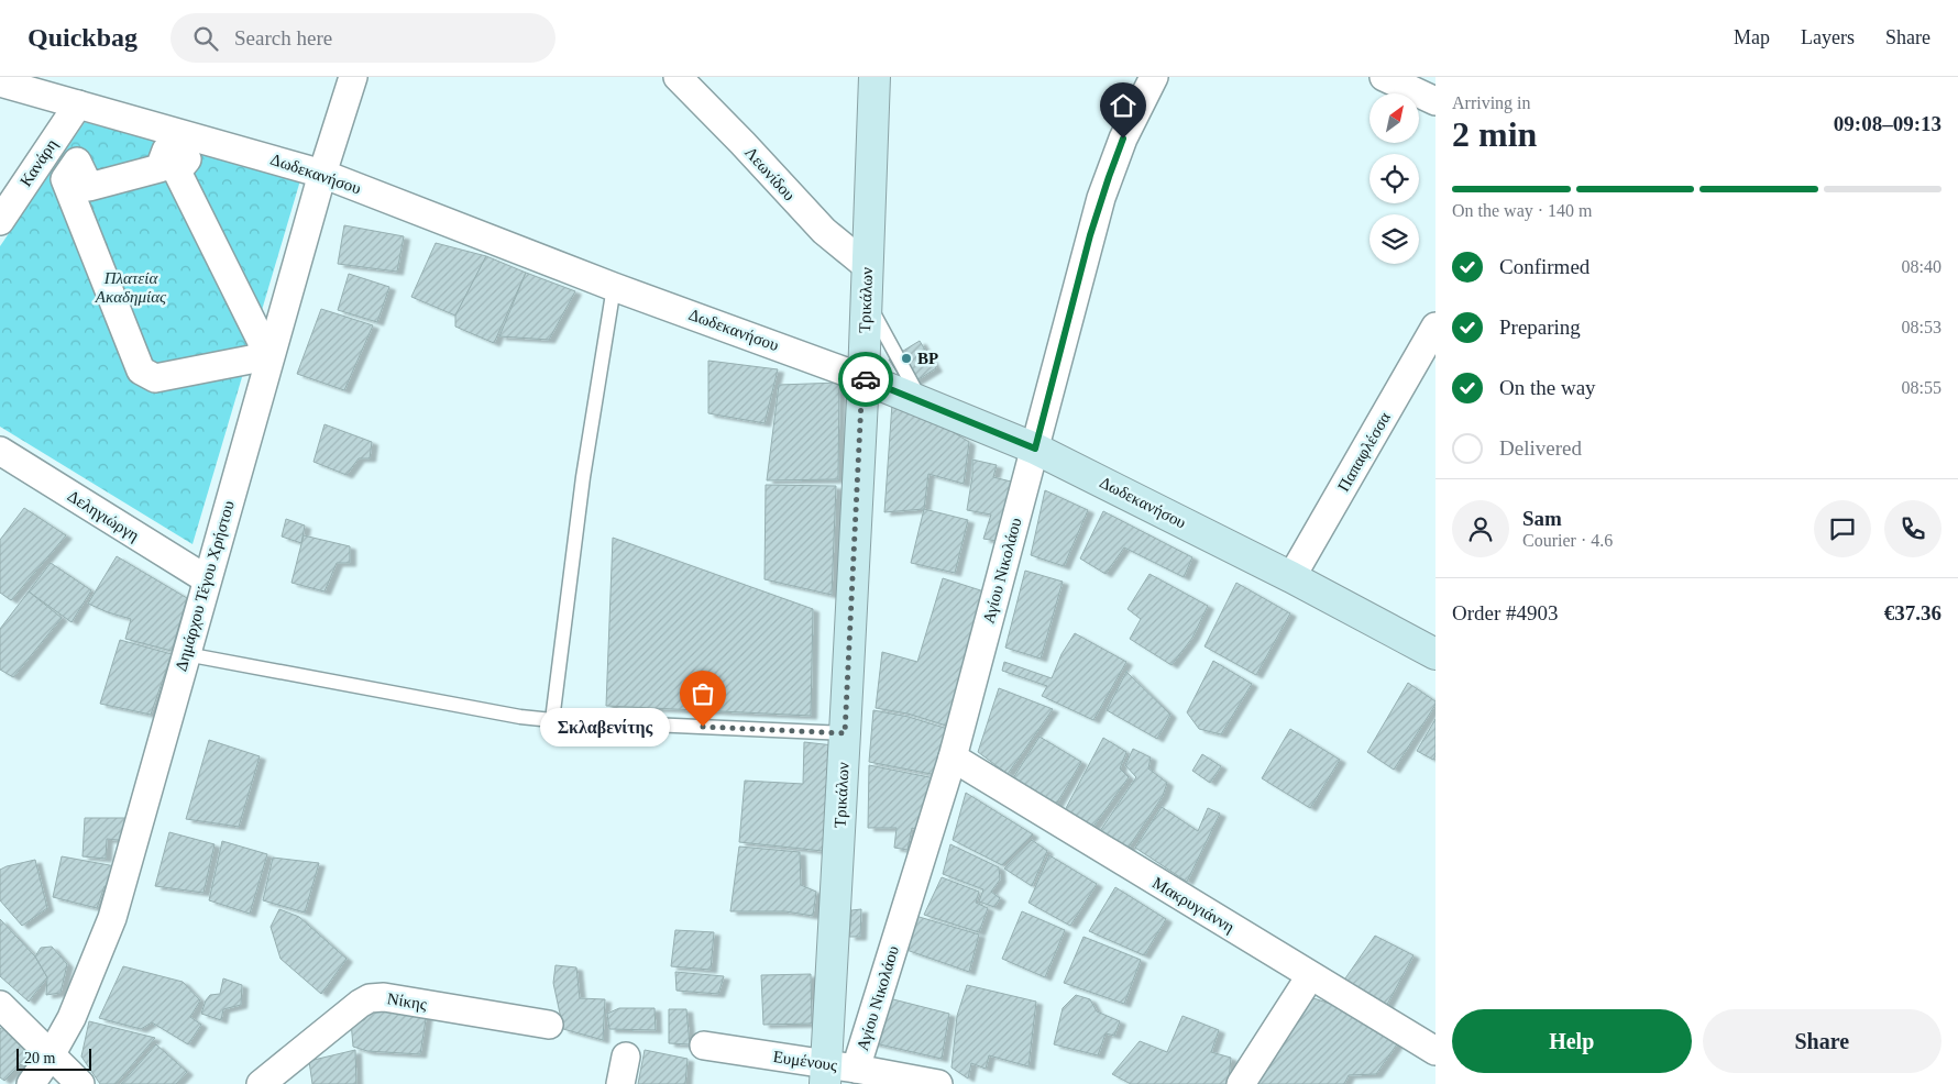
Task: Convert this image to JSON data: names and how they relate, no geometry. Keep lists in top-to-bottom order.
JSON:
{
  "streets": {
    "main road": ["Δωδεκανήσου", "Τρικάλων"],
    "street": [
      "Κανάρη",
      "Λεωνίδου",
      "Παπαφλέσσα",
      "Δεληγιώργη",
      "Αγίου Νικολάου",
      "Δημάρχου Τέγου Χρήστου",
      "Μακρυγιάννη",
      "Νίκης",
      "Ευμένους"
    ]
  },
  "crossings": [
    ["Κανάρη", "Δωδεκανήσου"],
    ["Δωδεκανήσου", "Τρικάλων"],
    ["Δωδεκανήσου", "Παπαφλέσσα"],
    ["Δωδεκανήσου", "Αγίου Νικολάου"],
    ["Δωδεκανήσου", "Δημάρχου Τέγου Χρήστου"],
    ["Λεωνίδου", "Τρικάλων"],
    ["Τρικάλων", "Αγίου Νικολάου"],
    ["Τρικάλων", "Ευμένους"],
    ["Δεληγιώργη", "Δημάρχου Τέγου Χρήστου"],
    ["Αγίου Νικολάου", "Μακρυγιάννη"],
    ["Αγίου Νικολάου", "Ευμένους"]
  ],
  "parks": ["Πλατεία Ακαδημίας"],
  "places": ["BP", "Σκλαβενίτης"],
  "scale_bar": "20 m",
  "north": "top right",
  "page": {
    "header": "Quickbag",
    "search": "Search here",
    "nav": ["Map", "Layers", "Share"],
    "heading": ["2 min", "Arriving in", "09:08–09:13"],
    "panel": [
      "Sam",
      "Courier · 4.6",
      "Order #4903",
      "€37.36"
    ],
    "bar": "On the way · 140 m",
    "list": [
      ["Confirmed", "08:40"],
      ["Preparing", "08:53"],
      ["On the way", "08:55"],
      "Delivered"
    ],
    "bubble": "Σκλαβενίτης",
    "buttons": ["Help", "Share"],
    "scale": "20 m"
  }
}
